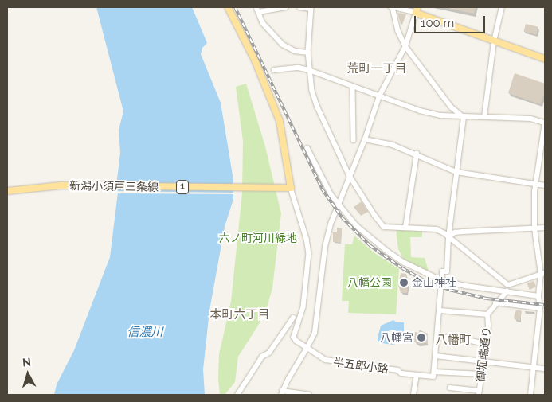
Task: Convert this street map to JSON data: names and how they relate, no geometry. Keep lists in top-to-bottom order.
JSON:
{
  "streets": {
    "main road": ["新潟小須戸三条線", "1"],
    "street": ["御堀端通り", "半五郎小路"]
  },
  "crossings": [
    ["新潟小須戸三条線", "半五郎小路"]
  ],
  "districts": ["荒町一丁目", "本町六丁目", "八幡町"],
  "water": ["信濃川"],
  "parks": ["六ノ町河川緑地", "八幡公園"],
  "places": ["金山神社", "八幡宮"],
  "scale_bar": "100 m",
  "north": "top"
}
